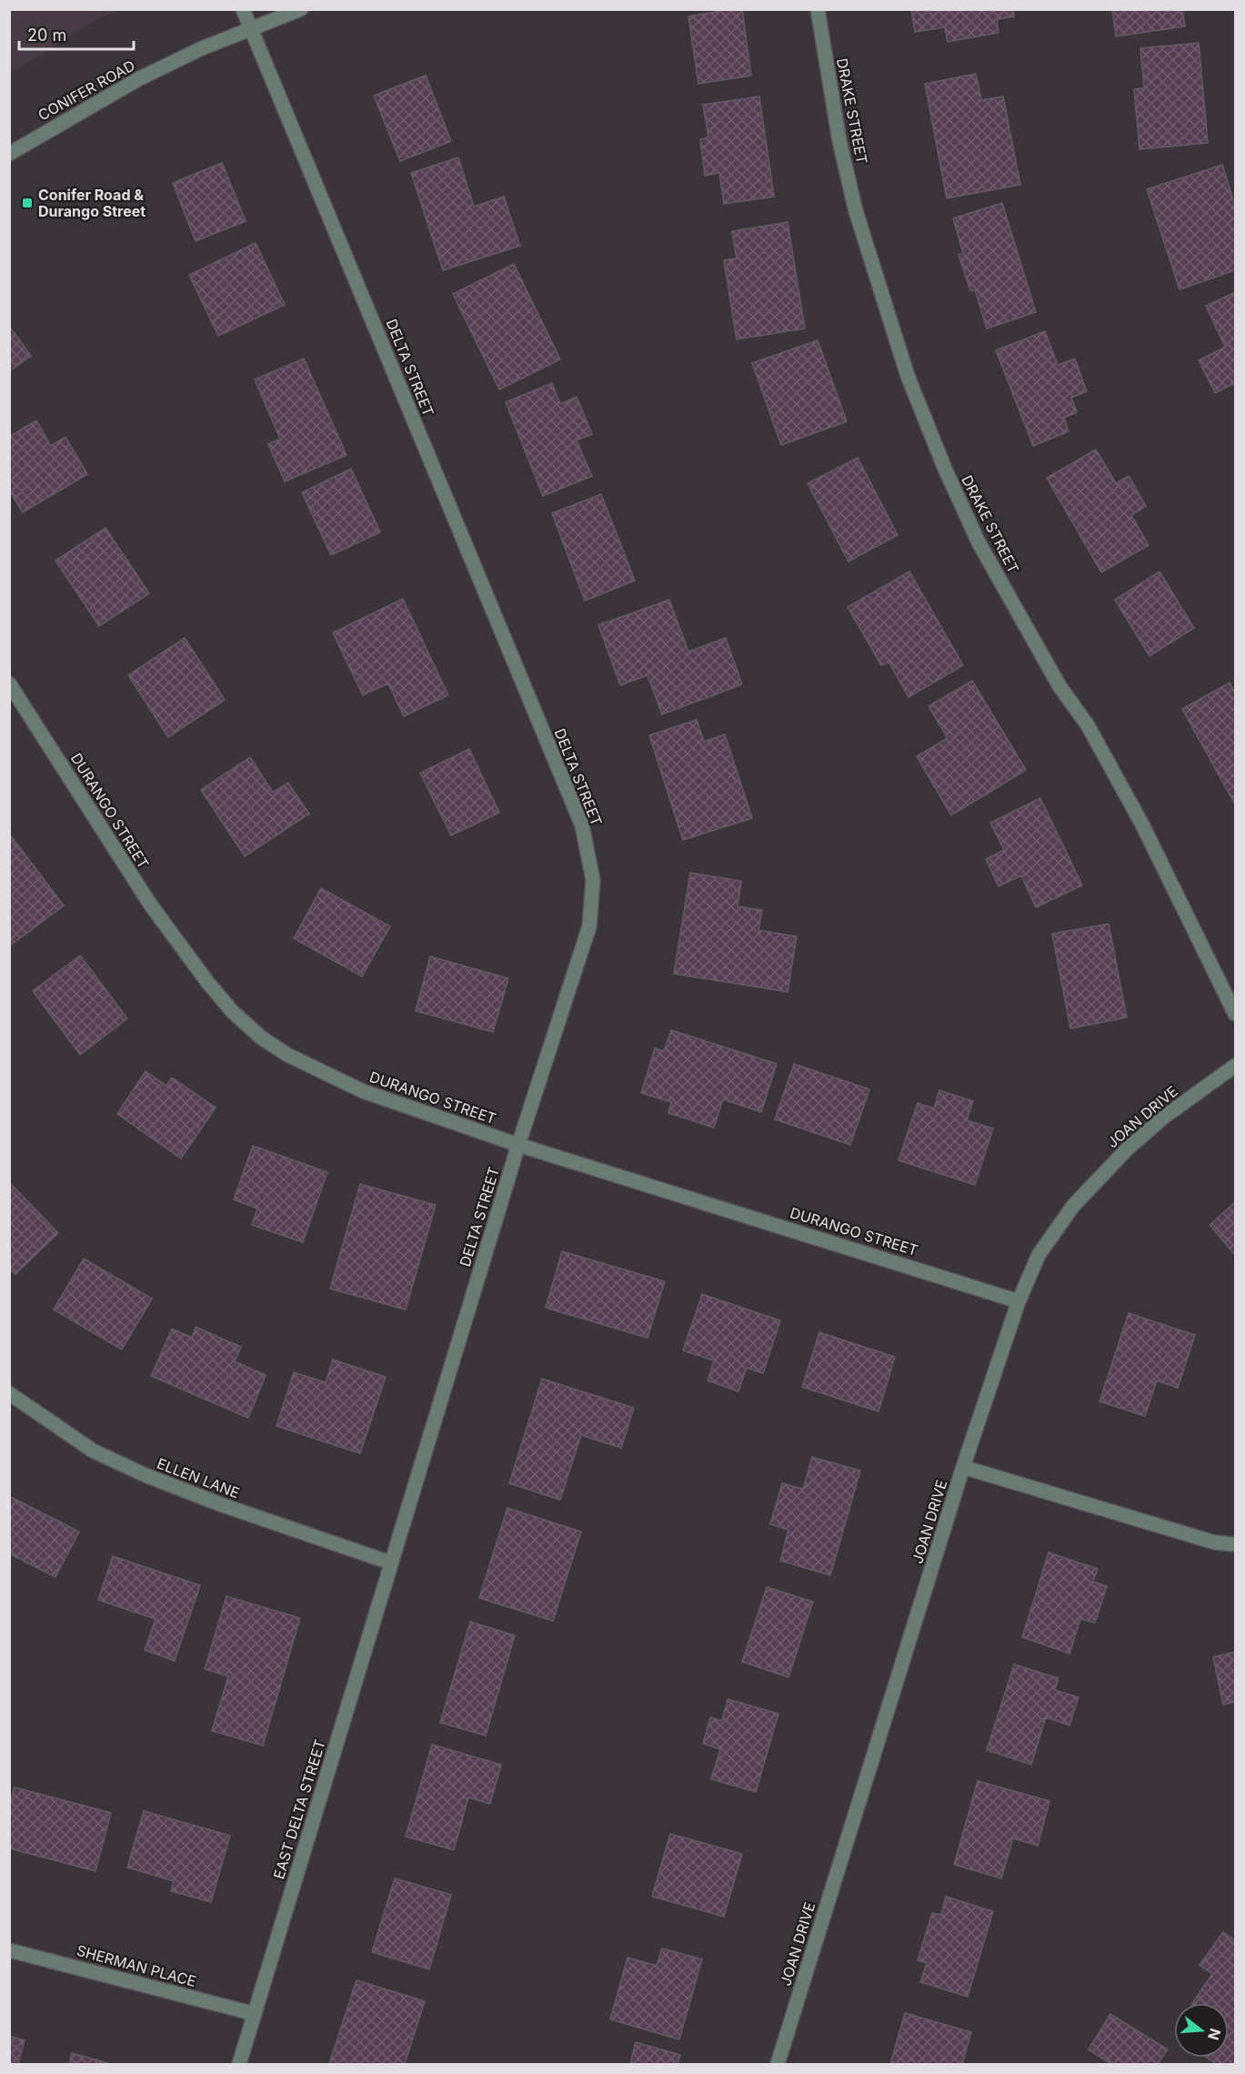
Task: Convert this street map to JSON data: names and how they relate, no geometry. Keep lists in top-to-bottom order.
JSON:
{
  "streets": {
    "street": [
      "CONIFER ROAD",
      "DRAKE STREET",
      "DELTA STREET",
      "DURANGO STREET",
      "JOAN DRIVE",
      "ELLEN LANE",
      "EAST DELTA STREET",
      "SHERMAN PLACE"
    ]
  },
  "crossings": [
    ["CONIFER ROAD", "DELTA STREET"],
    ["DELTA STREET", "DURANGO STREET"],
    ["DELTA STREET", "ELLEN LANE"],
    ["DELTA STREET", "EAST DELTA STREET"],
    ["DURANGO STREET", "JOAN DRIVE"],
    ["ELLEN LANE", "EAST DELTA STREET"],
    ["EAST DELTA STREET", "SHERMAN PLACE"]
  ],
  "places": {
    "transit": ["Conifer Road & Durango Street"]
  },
  "scale_bar": "20 m",
  "north": "right"
}
